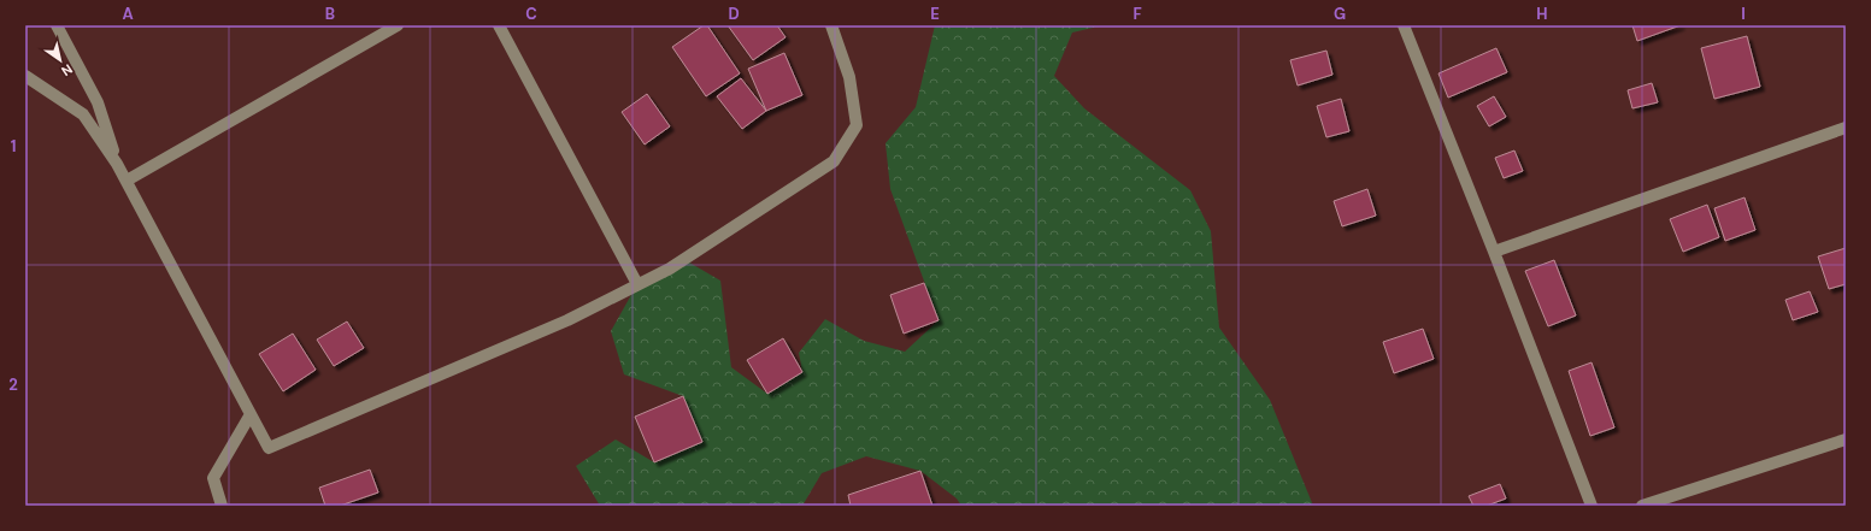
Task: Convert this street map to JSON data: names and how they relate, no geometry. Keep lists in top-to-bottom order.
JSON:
{
  "north": "bottom right",
  "grid": {
    "columns": [
      "A",
      "B",
      "C",
      "D",
      "E",
      "F",
      "G",
      "H",
      "I"
    ],
    "rows": ["1", "2"]
  }
}
